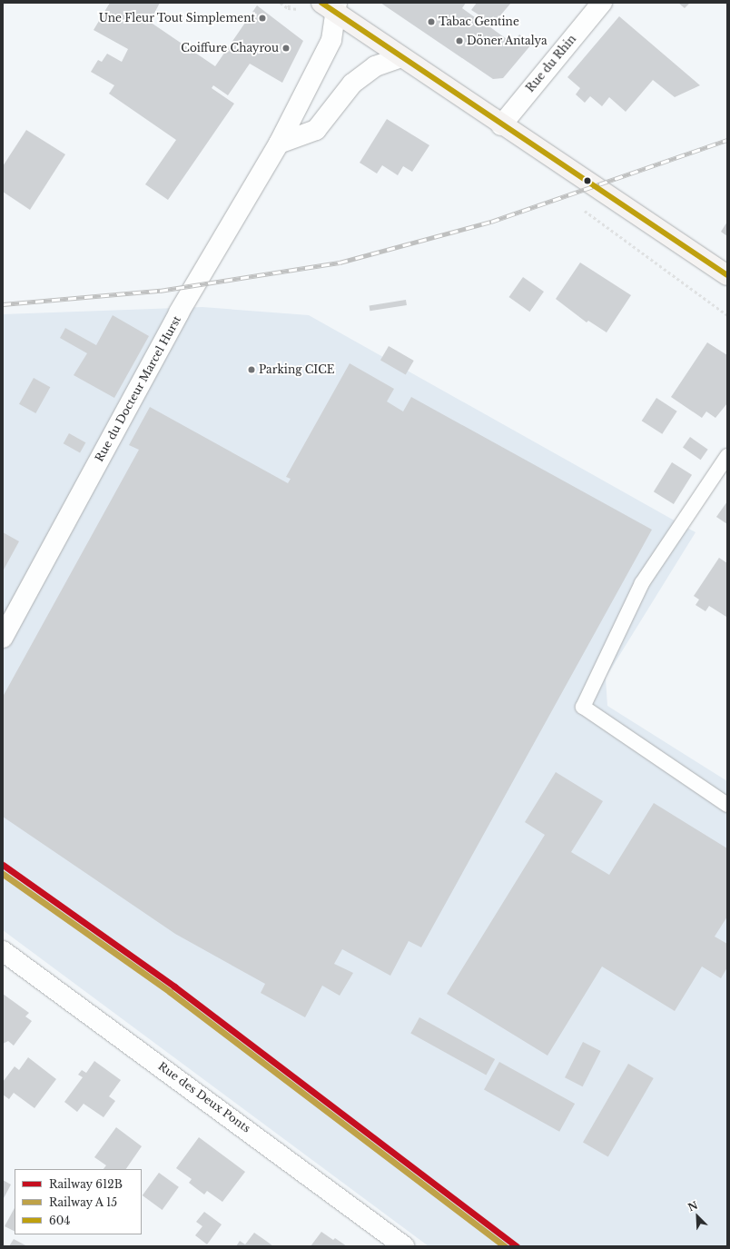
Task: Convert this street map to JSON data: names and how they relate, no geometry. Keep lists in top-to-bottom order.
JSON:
{
  "streets": {
    "street": ["Rue du Rhin", "Rue du Docteur Marcel Hurst", "Rue des Deux Ponts"]
  },
  "places": [
    "Une Fleur Tout Simplement",
    "Tabac Gentine",
    "Döner Antalya",
    "Coiffure Chayrou",
    "Parking CICE"
  ],
  "lines": ["transit line 604", "rail line 612B"],
  "legend": ["Railway 612B", "Railway A 15", "604"],
  "north": "top left"
}
